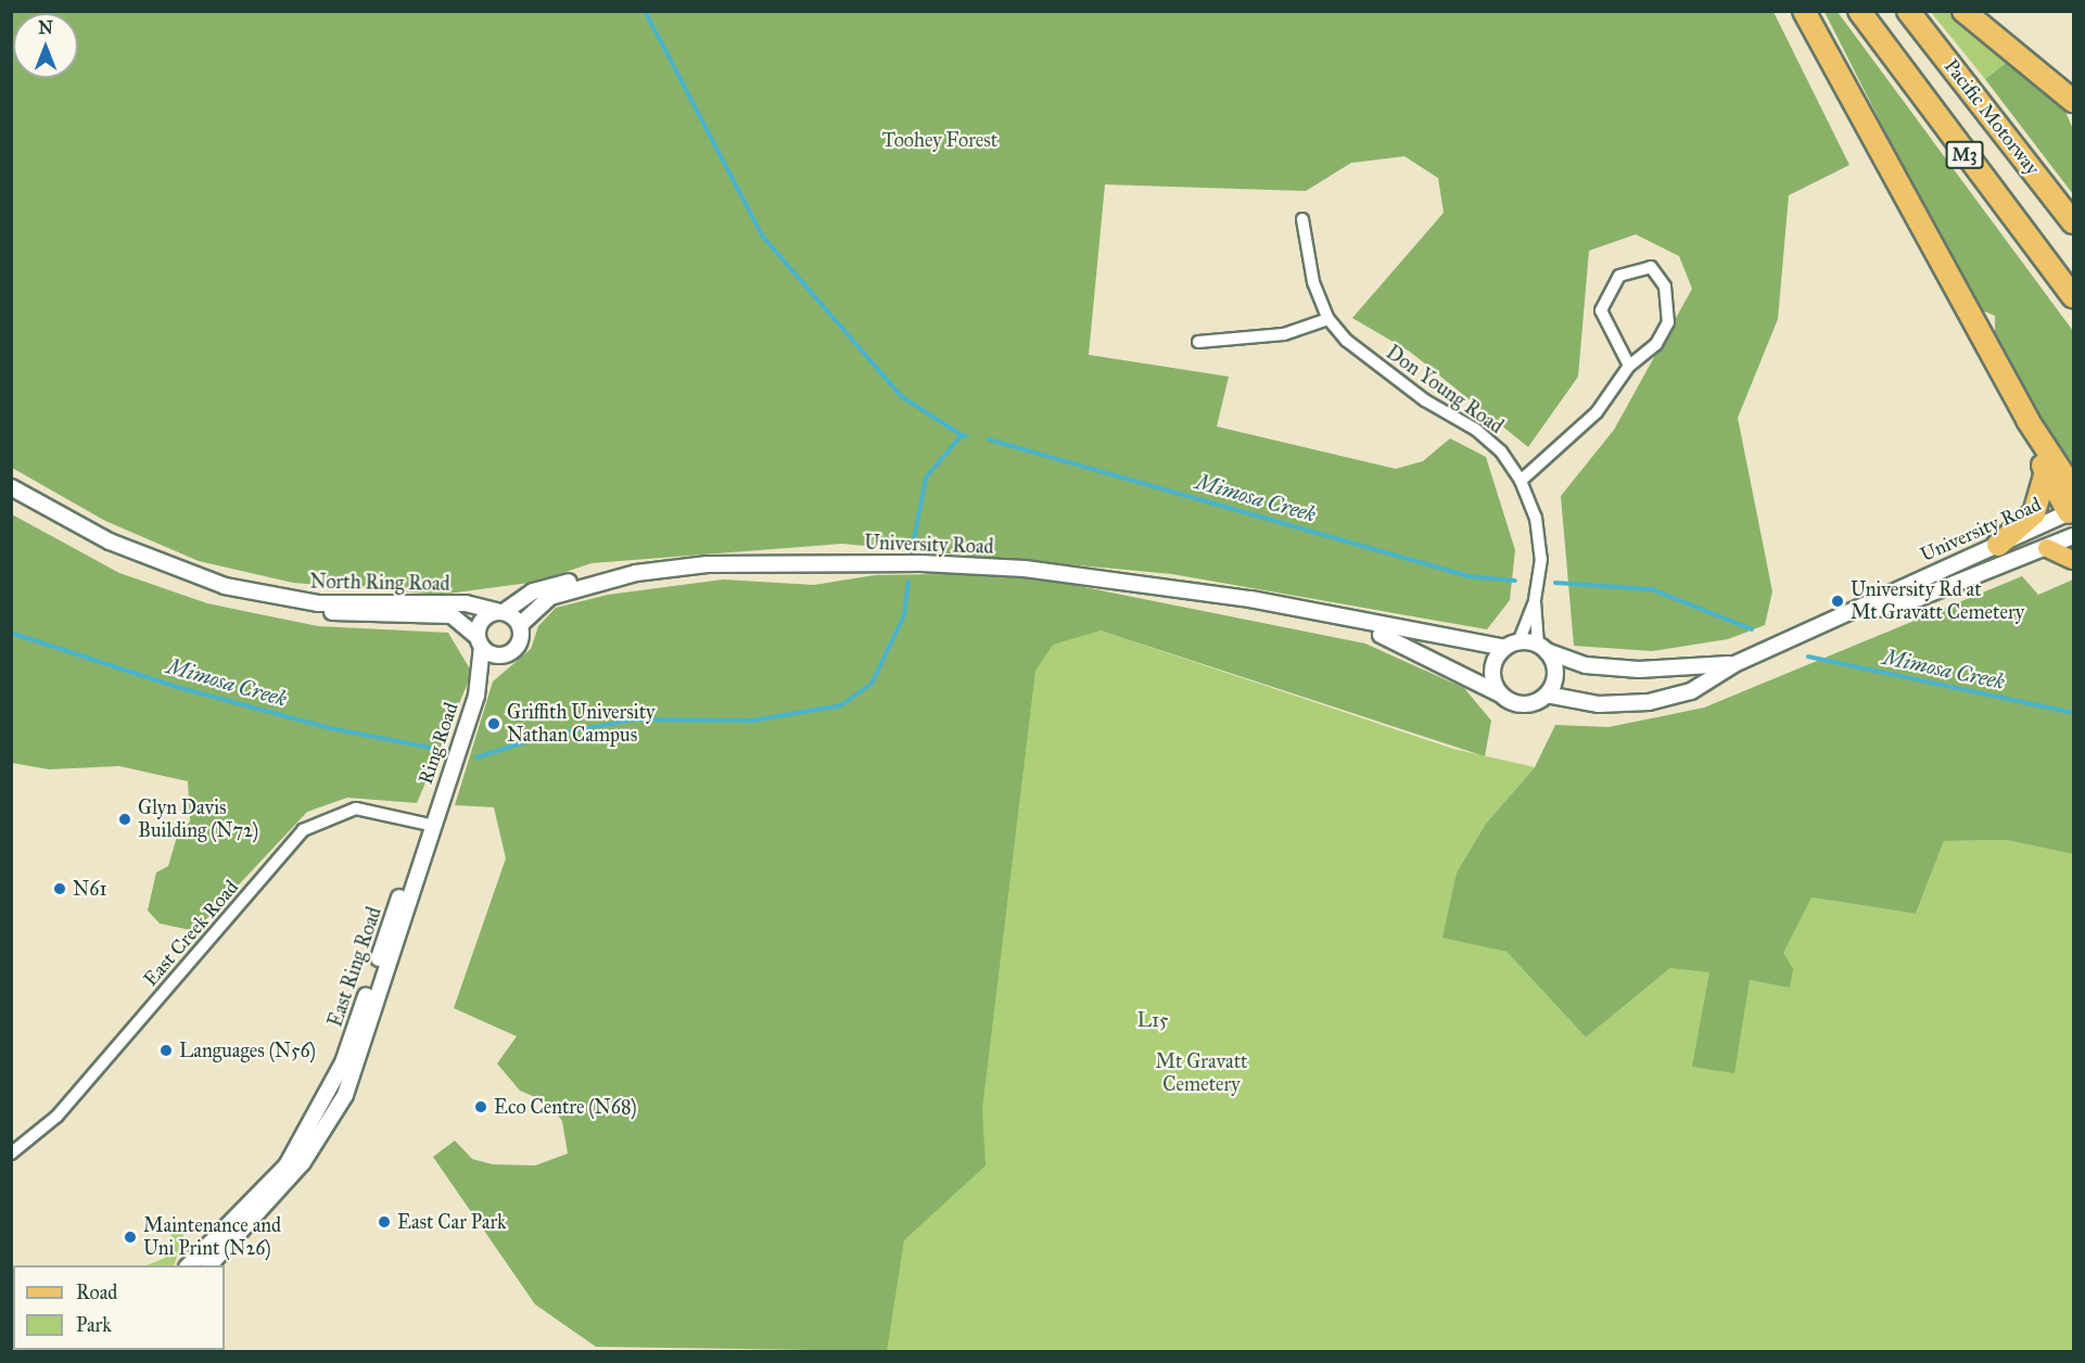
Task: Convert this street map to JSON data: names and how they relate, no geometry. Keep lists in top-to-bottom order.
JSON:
{
  "streets": {
    "highway": ["Pacific Motorway", "M3"],
    "street": [
      "Don Young Road",
      "University Road",
      "North Ring Road",
      "Ring Road",
      "East Creek Road",
      "East Ring Road"
    ]
  },
  "crossings": [
    ["Don Young Road", "University Road"],
    ["University Road", "North Ring Road"],
    ["University Road", "Ring Road"],
    ["North Ring Road", "Ring Road"],
    ["Ring Road", "East Creek Road"],
    ["Ring Road", "East Ring Road"],
    ["East Creek Road", "East Ring Road"]
  ],
  "water": ["Mimosa Creek"],
  "parks": ["Toohey Forest", "L15", "Mt Gravatt Cemetery"],
  "places": [
    "University Rd at Mt Gravatt Cemetery",
    "Griffith University Nathan Campus",
    "Glyn Davis Building (N72)",
    "N61",
    "Languages (N56)",
    "Eco Centre (N68)",
    "East Car Park",
    "Maintenance and Uni Print (N26)"
  ],
  "legend": ["Road", "Park"],
  "north": "top"
}
